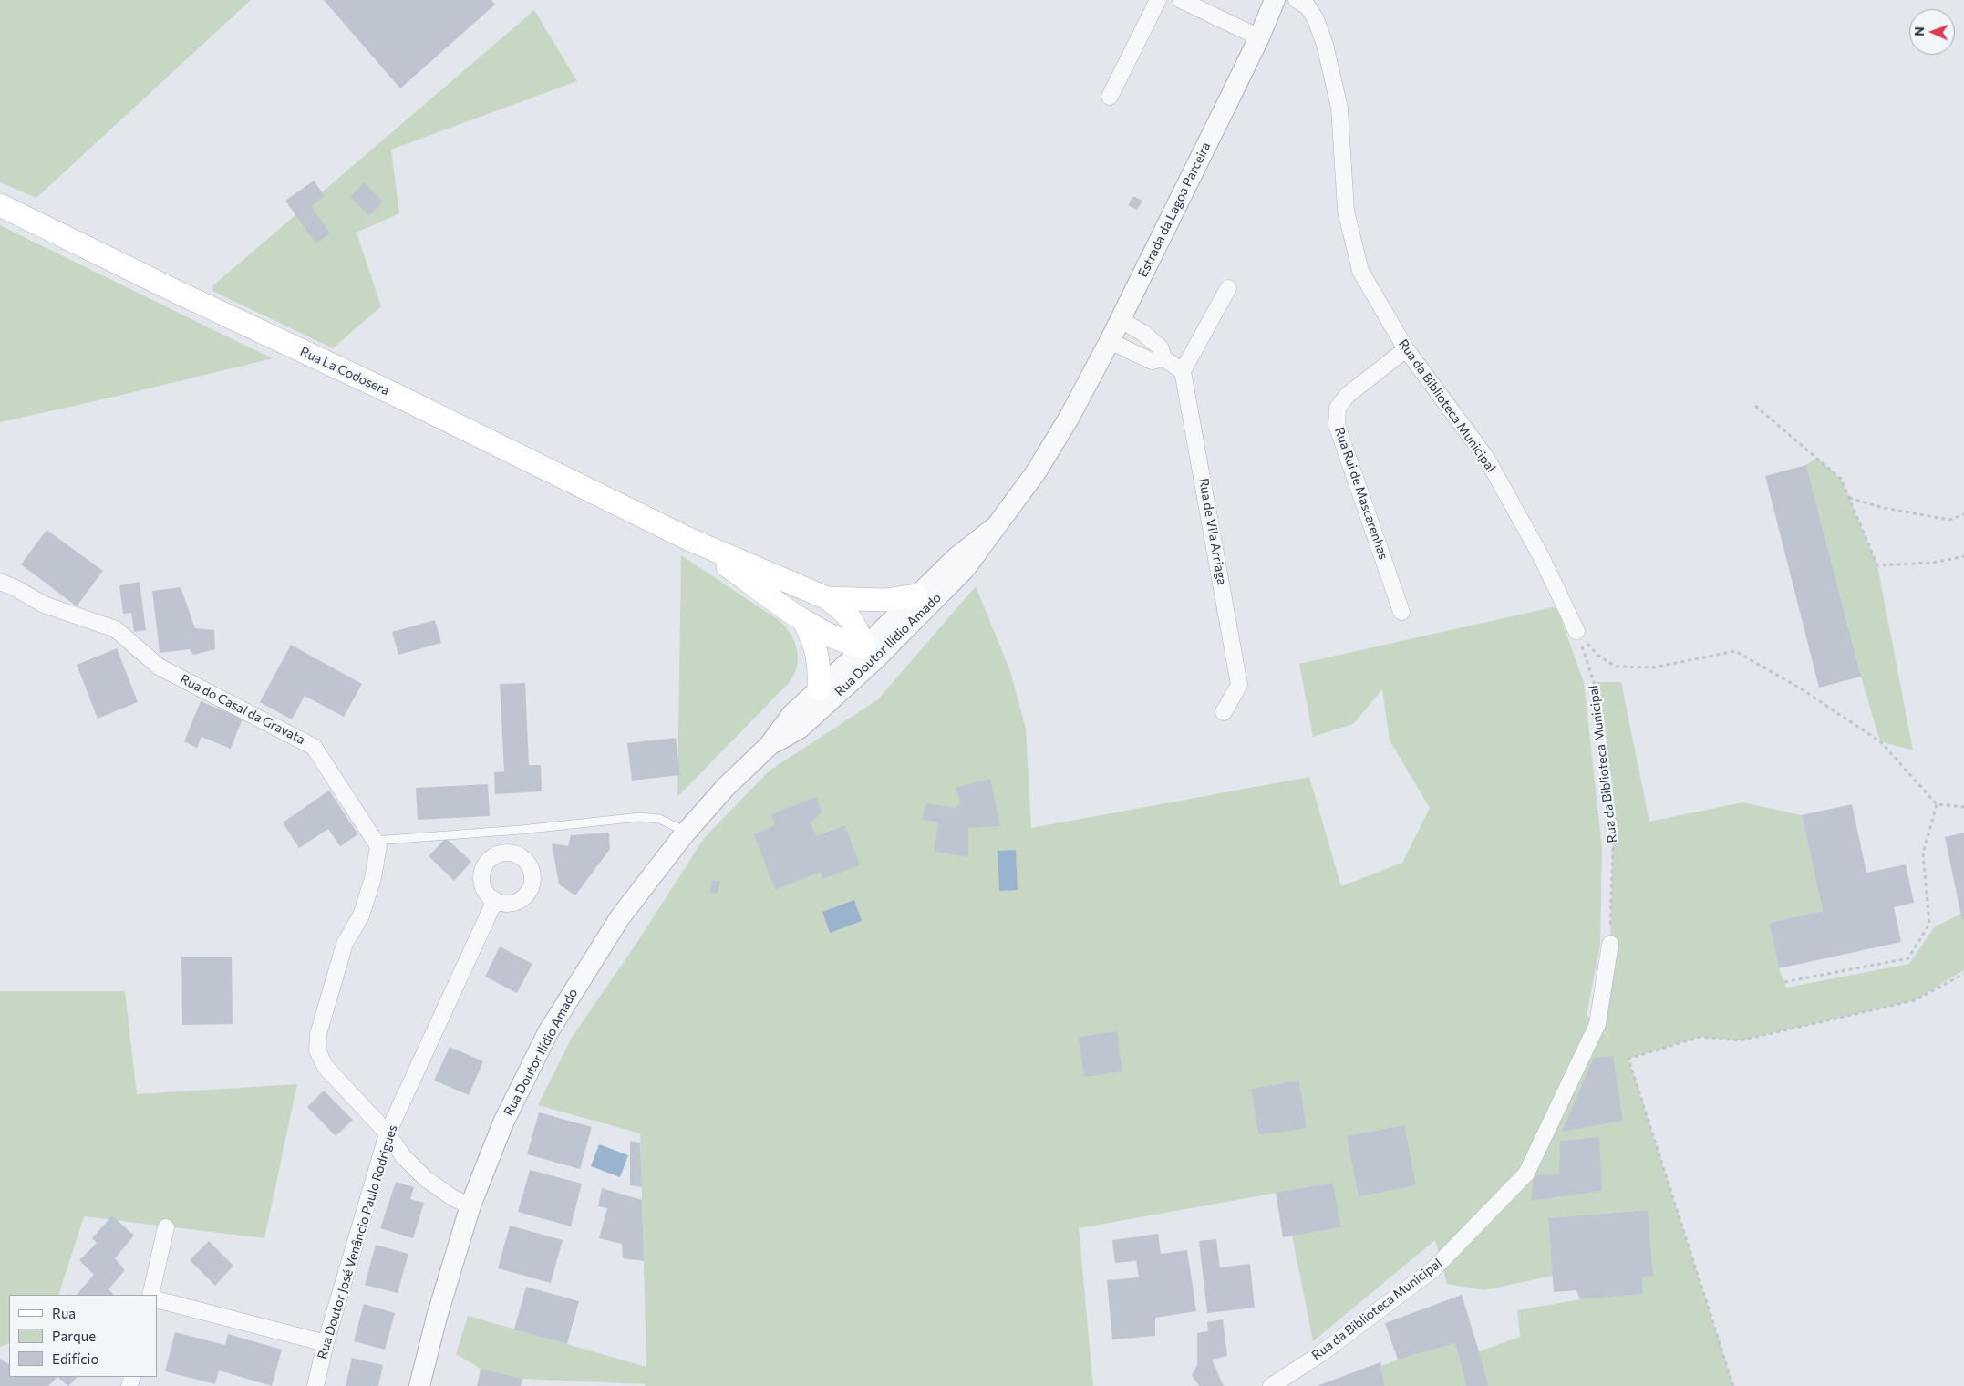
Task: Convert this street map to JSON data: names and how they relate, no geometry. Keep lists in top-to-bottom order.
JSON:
{
  "streets": {
    "main road": ["Rua La Codosera"],
    "street": [
      "Estrada da Lagoa Parceira",
      "Rua da Biblioteca Municipal",
      "Rua Rui de Mascarenhas",
      "Rua de Vila Arriaga",
      "Rua Doutor Ilídio Amado",
      "Rua do Casal da Gravata",
      "Rua Doutor José Venâncio Paulo Rodrigues"
    ]
  },
  "crossings": [
    ["Estrada da Lagoa Parceira", "Rua Doutor Ilídio Amado"],
    ["Rua da Biblioteca Municipal", "Rua Rui de Mascarenhas"],
    ["Rua Doutor Ilídio Amado", "Rua do Casal da Gravata"],
    ["Rua do Casal da Gravata", "Rua Doutor José Venâncio Paulo Rodrigues"]
  ],
  "legend": ["Rua", "Parque", "Edifício"],
  "north": "left"
}
